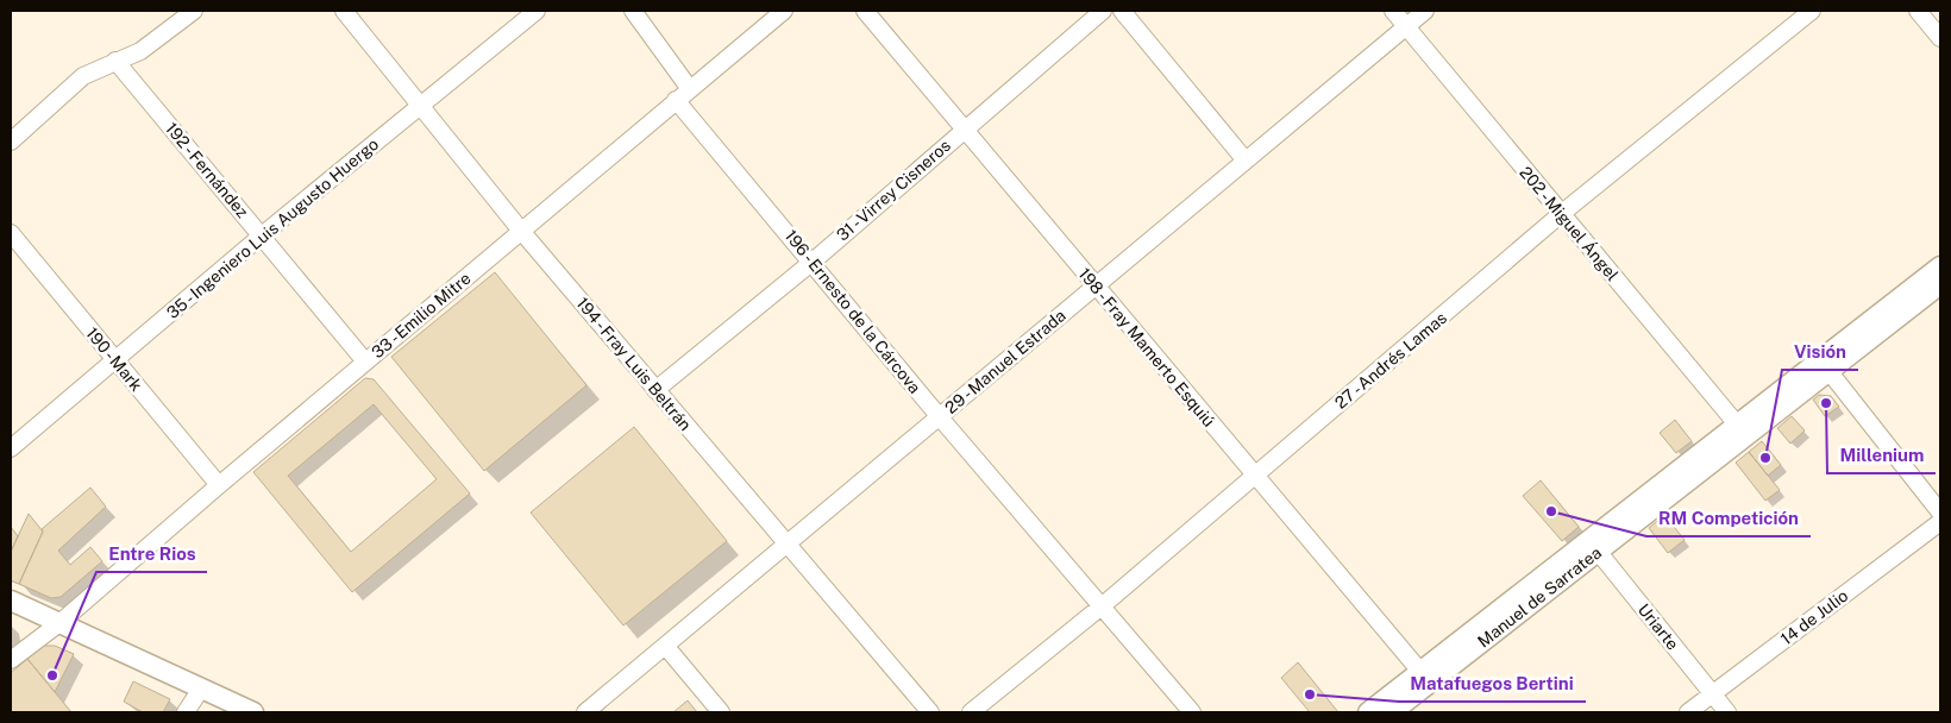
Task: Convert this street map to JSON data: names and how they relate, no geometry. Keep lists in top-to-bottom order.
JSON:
{
  "streets": {
    "main road": ["Manuel de Sarratea"],
    "street": [
      "192 - Fernández",
      "31 - Virrey Cisneros",
      "202 - Miguel Ángel",
      "35 - Ingeniero Luis Augusto Huergo",
      "196 - Ernesto de la Cárcova",
      "33 - Emilio Mitre",
      "198 - Fray Mamerto Esquiú",
      "190 - Mark",
      "27 - Andrés Lamas",
      "29 - Manuel Estrada",
      "194 - Fray Luis Beltrán",
      "14 de Julio",
      "Uriarte"
    ]
  },
  "crossings": [
    ["192 - Fernández", "35 - Ingeniero Luis Augusto Huergo"],
    ["192 - Fernández", "33 - Emilio Mitre"],
    ["31 - Virrey Cisneros", "196 - Ernesto de la Cárcova"],
    ["31 - Virrey Cisneros", "198 - Fray Mamerto Esquiú"],
    ["31 - Virrey Cisneros", "194 - Fray Luis Beltrán"],
    ["202 - Miguel Ángel", "27 - Andrés Lamas"],
    ["202 - Miguel Ángel", "29 - Manuel Estrada"],
    ["202 - Miguel Ángel", "Manuel de Sarratea"],
    ["35 - Ingeniero Luis Augusto Huergo", "190 - Mark"],
    ["35 - Ingeniero Luis Augusto Huergo", "194 - Fray Luis Beltrán"],
    ["196 - Ernesto de la Cárcova", "33 - Emilio Mitre"],
    ["196 - Ernesto de la Cárcova", "27 - Andrés Lamas"],
    ["196 - Ernesto de la Cárcova", "29 - Manuel Estrada"],
    ["33 - Emilio Mitre", "190 - Mark"],
    ["33 - Emilio Mitre", "194 - Fray Luis Beltrán"],
    ["198 - Fray Mamerto Esquiú", "27 - Andrés Lamas"],
    ["198 - Fray Mamerto Esquiú", "29 - Manuel Estrada"],
    ["198 - Fray Mamerto Esquiú", "Manuel de Sarratea"],
    ["29 - Manuel Estrada", "194 - Fray Luis Beltrán"],
    ["Manuel de Sarratea", "Uriarte"],
    ["14 de Julio", "Uriarte"]
  ],
  "places": [
    "Millenium",
    "Visión",
    "RM Competición",
    "Entre Rios",
    "Matafuegos Bertini"
  ]
}
